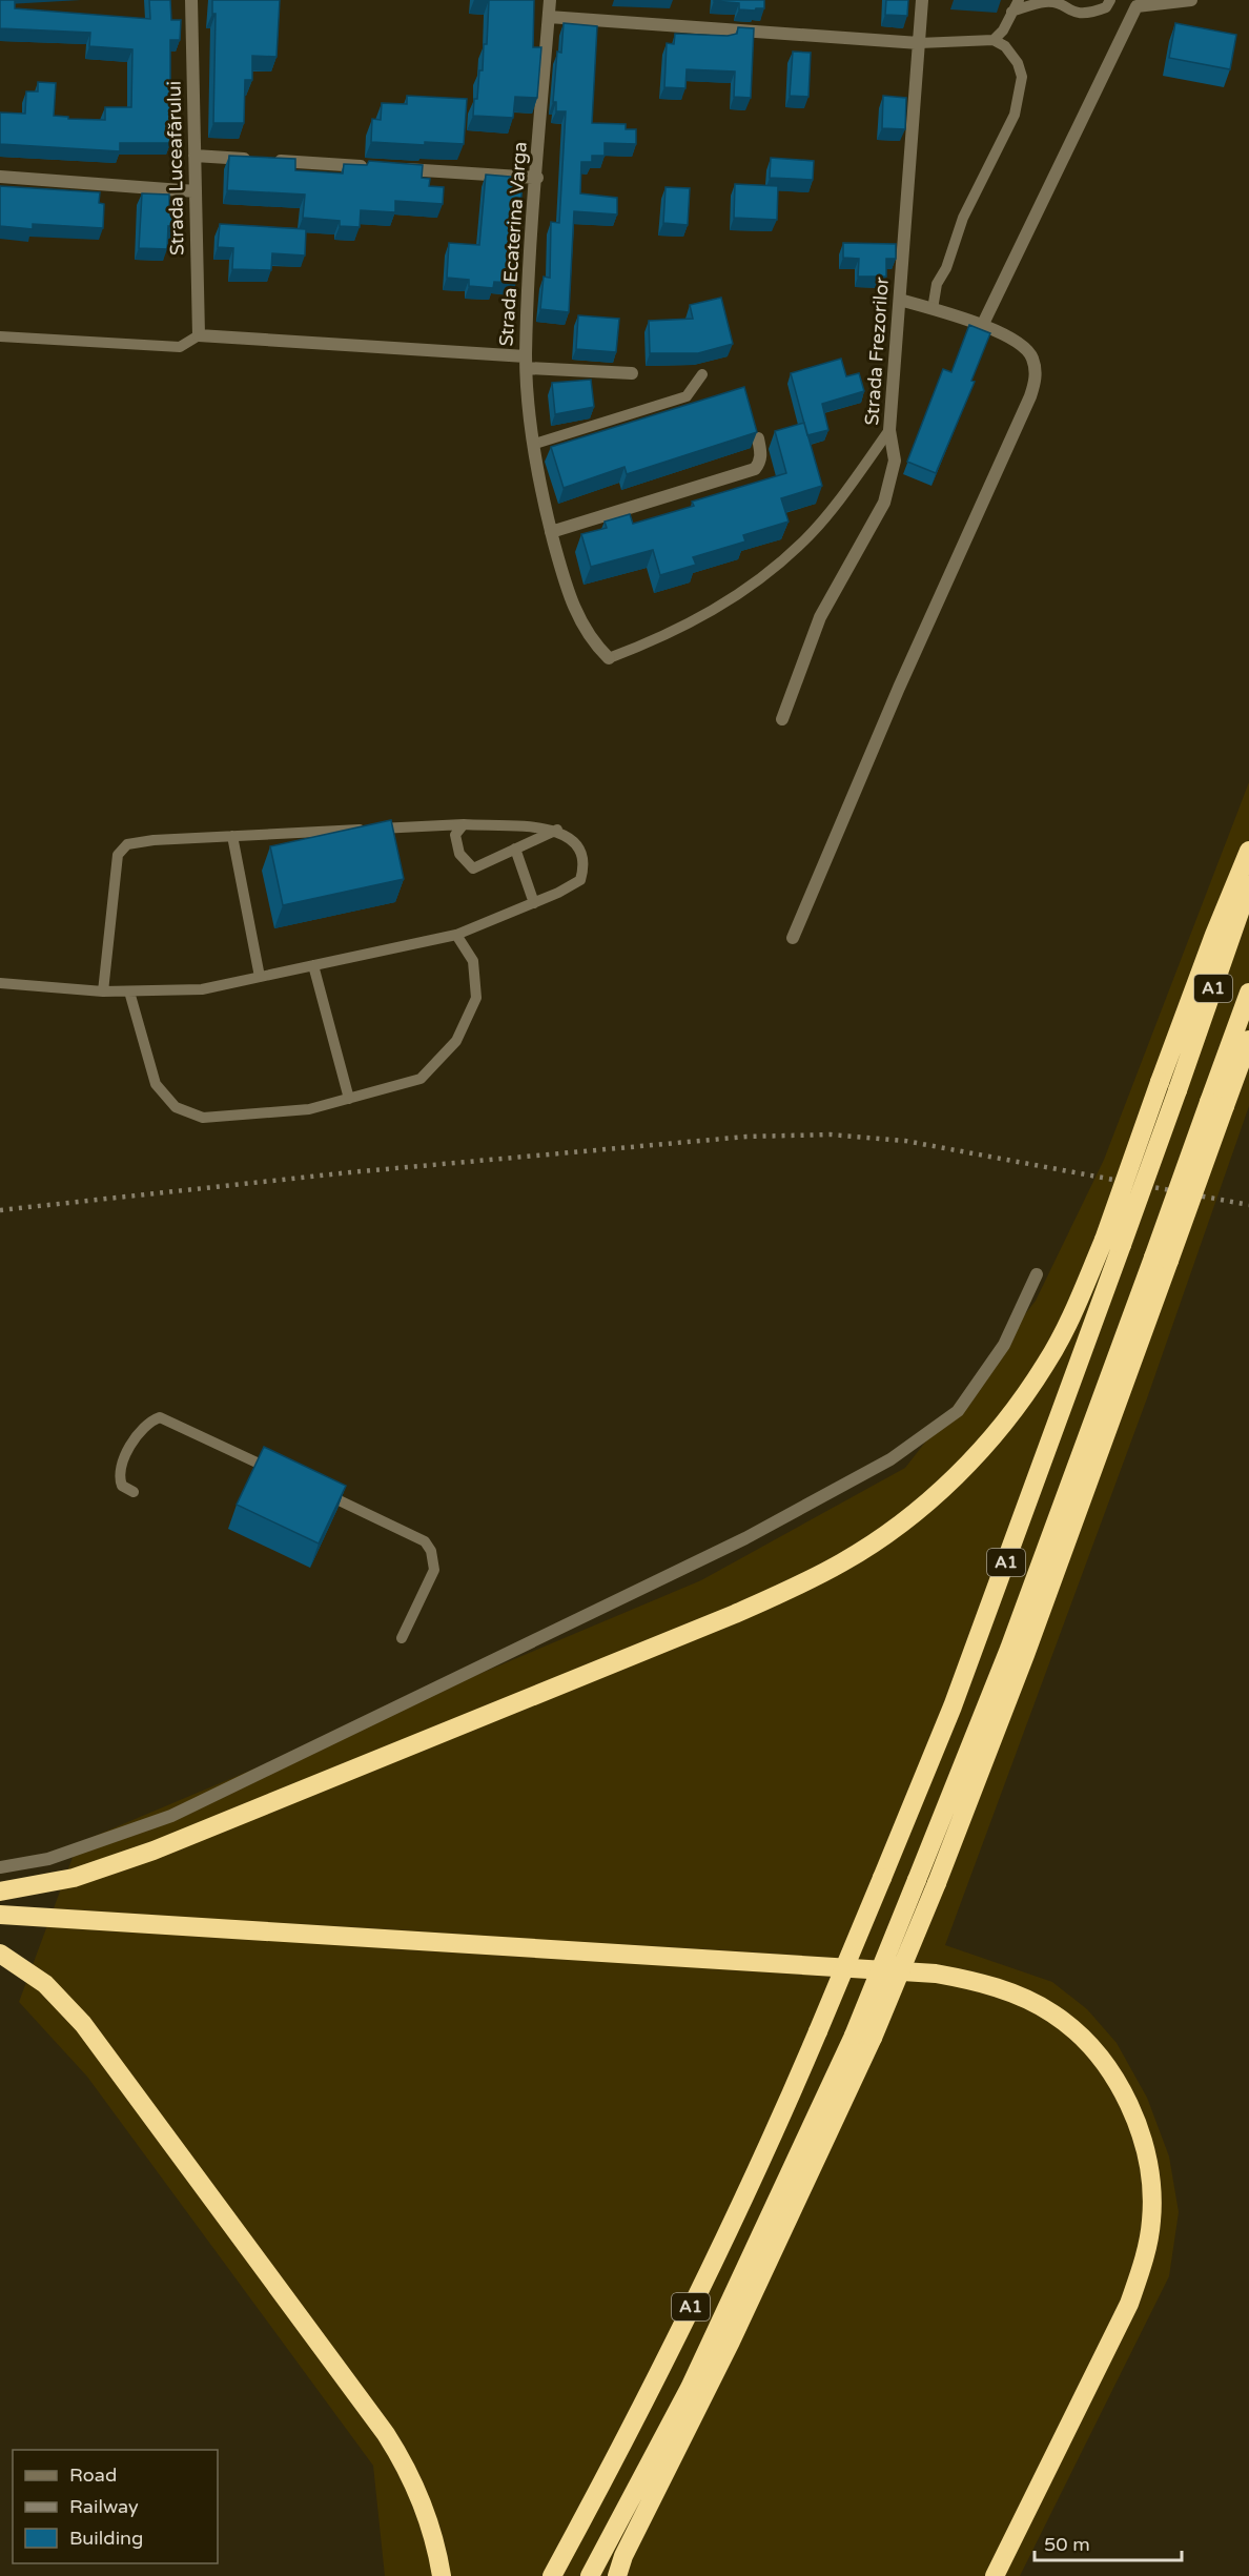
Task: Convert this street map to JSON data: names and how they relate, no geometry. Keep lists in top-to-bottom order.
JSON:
{
  "streets": {
    "highway": ["A1"],
    "street": ["Strada Luceafărului", "Strada Ecaterina Varga", "Strada Frezorilor"]
  },
  "crossings": [
    ["Strada Luceafărului", "Strada Ecaterina Varga"]
  ],
  "legend": ["Road", "Railway", "Building"],
  "scale_bar": "50 m"
}
